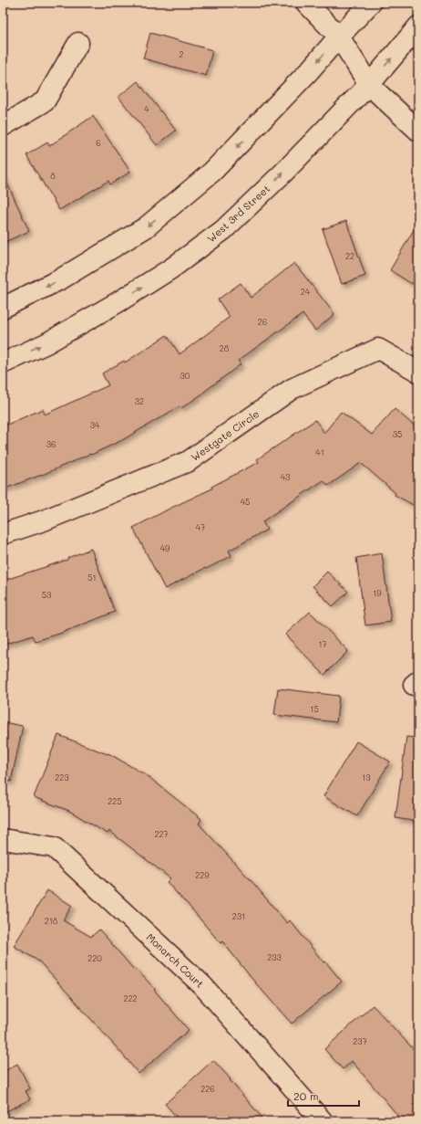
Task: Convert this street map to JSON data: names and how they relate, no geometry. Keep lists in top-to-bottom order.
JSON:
{
  "streets": {
    "street": ["West 3rd Street", "Westgate Circle", "Monarch Court"]
  },
  "house_numbers": [
    "2",
    "4",
    "6",
    "8",
    "22",
    "24",
    "26",
    "28",
    "30",
    "32",
    "34",
    "35",
    "36",
    "41",
    "43",
    "45",
    "47",
    "49",
    "51",
    "19",
    "53",
    "17",
    "15",
    "223",
    "13",
    "225",
    "227",
    "229",
    "231",
    "218",
    "233",
    "220",
    "222",
    "237",
    "226"
  ],
  "scale_bar": "20 m"
}
